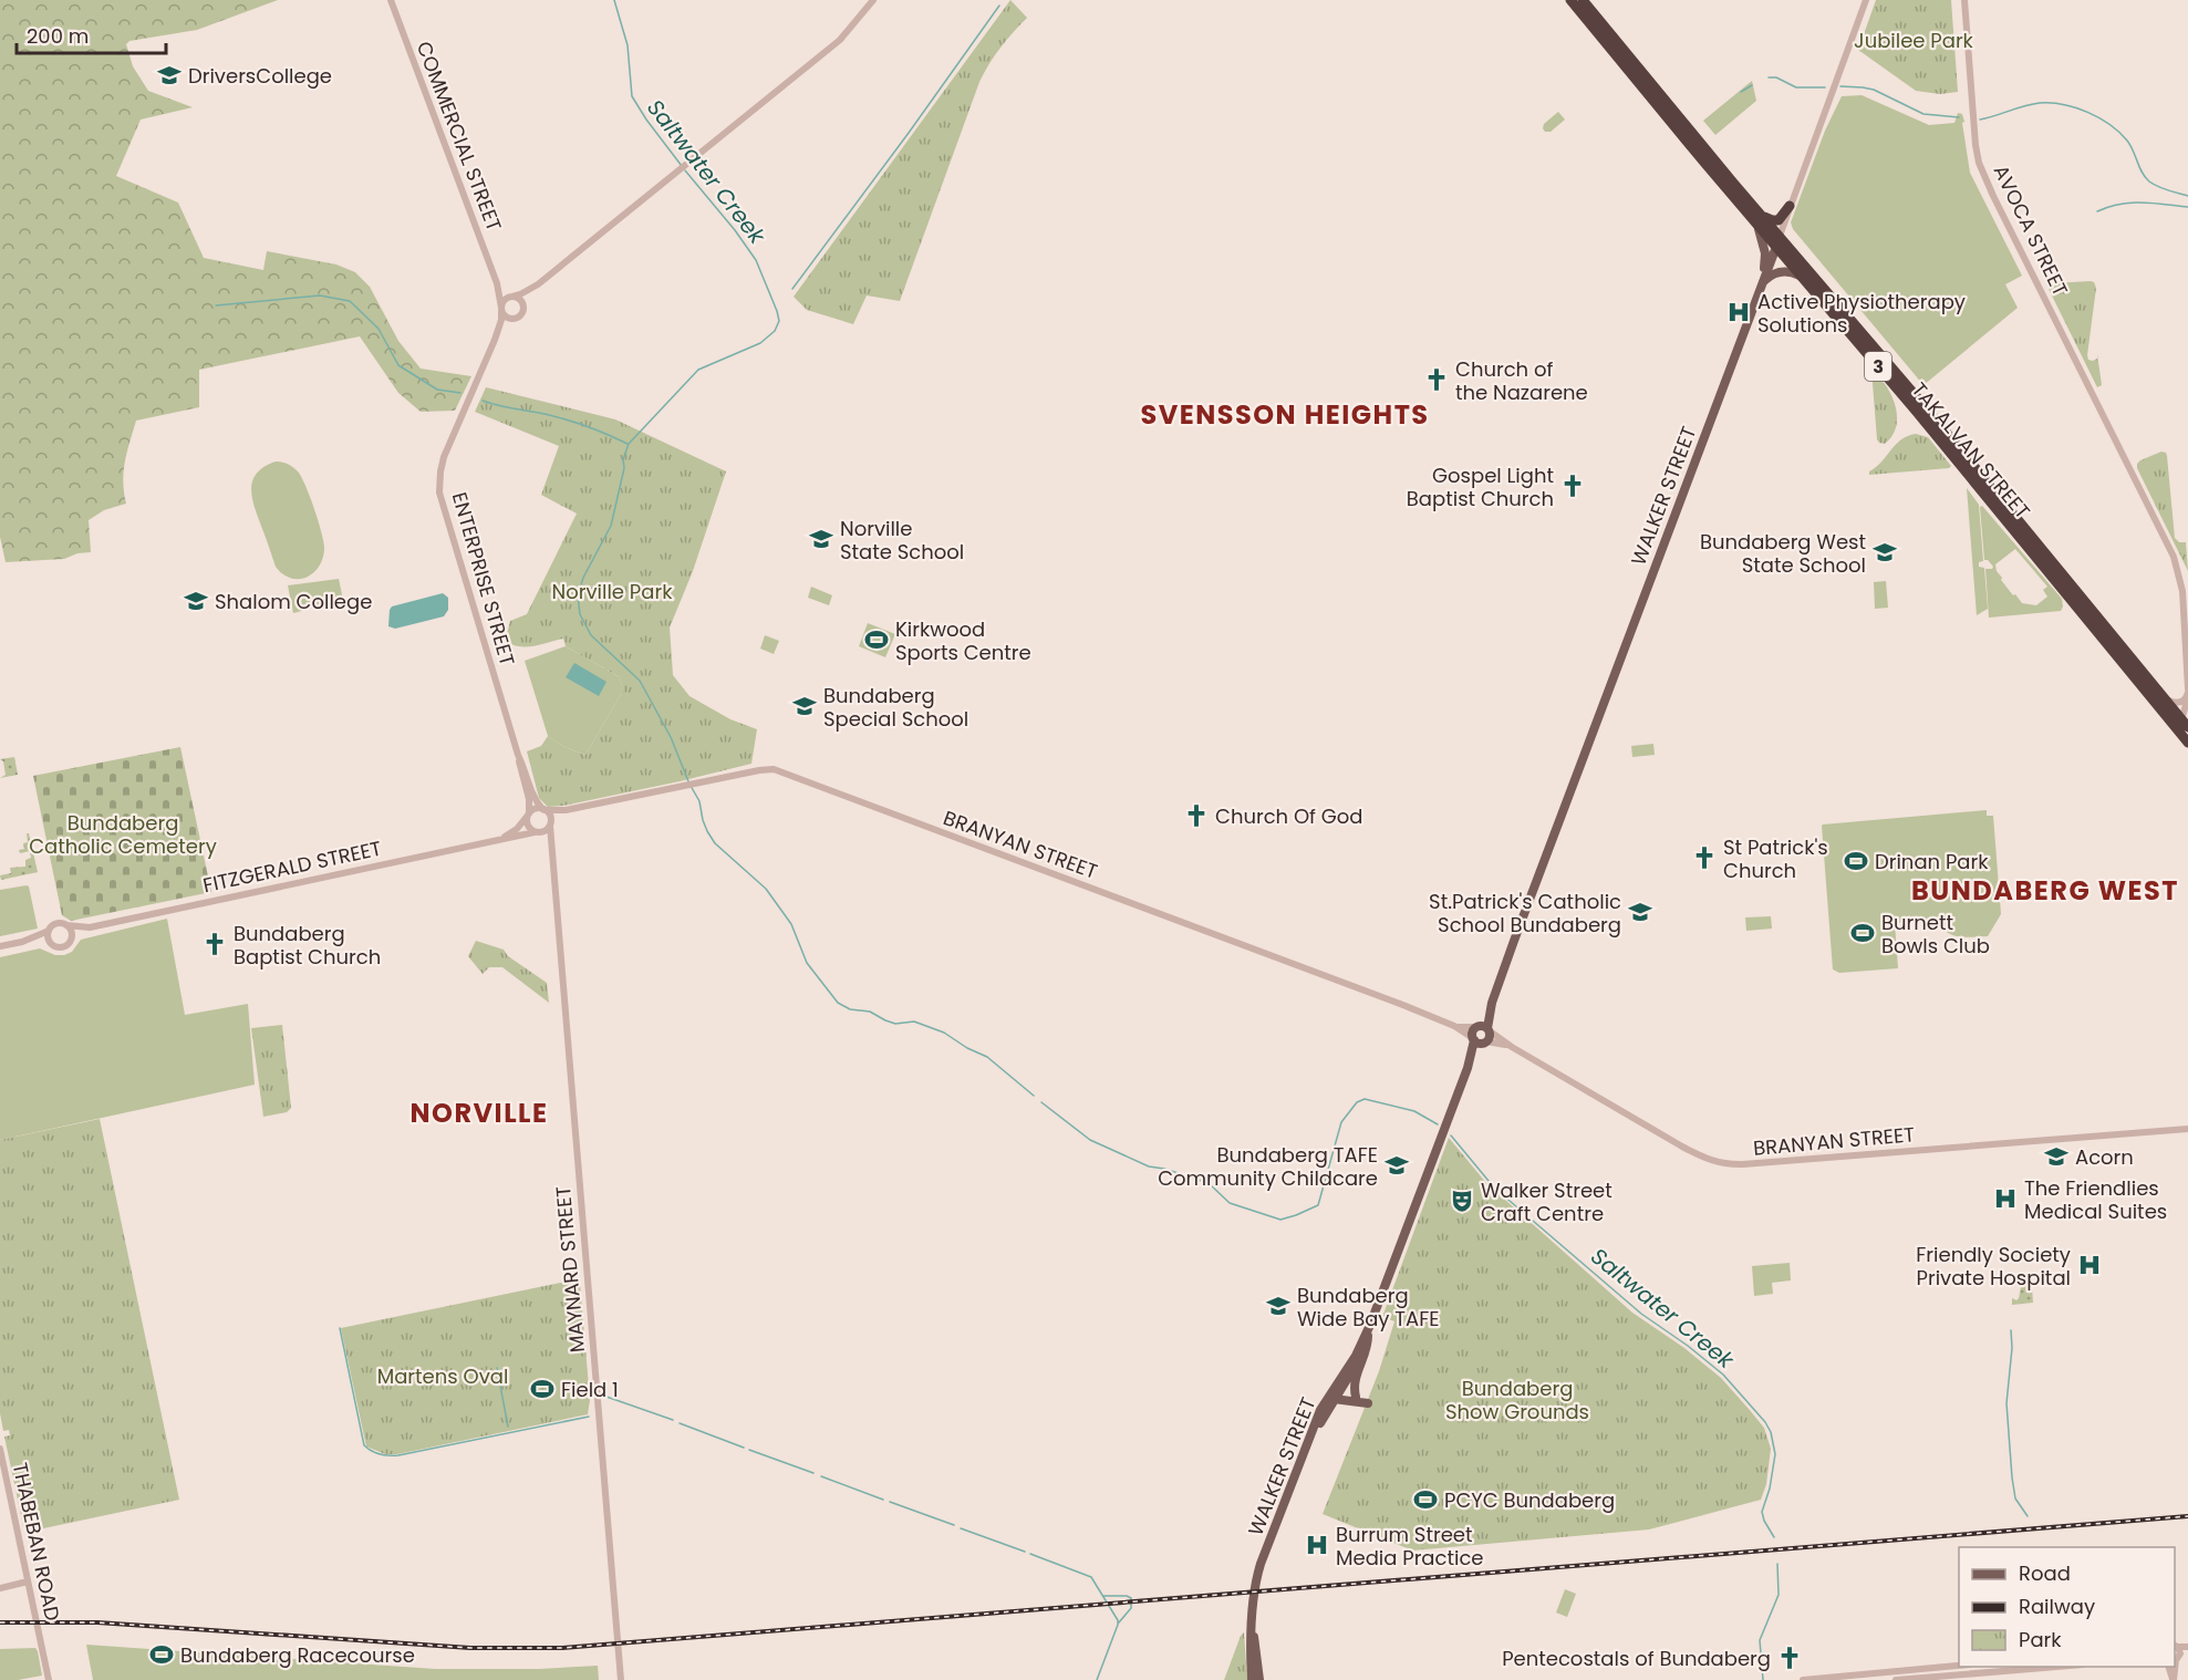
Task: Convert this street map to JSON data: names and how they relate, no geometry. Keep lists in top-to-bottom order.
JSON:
{
  "streets": {
    "highway": ["3", "TAKALVAN STREET"],
    "main road": ["WALKER STREET"],
    "street": [
      "COMMERCIAL STREET",
      "AVOCA STREET",
      "ENTERPRISE STREET",
      "BRANYAN STREET",
      "FITZGERALD STREET",
      "MAYNARD STREET",
      "THABEBAN ROAD"
    ]
  },
  "crossings": [
    ["COMMERCIAL STREET", "ENTERPRISE STREET"],
    ["TAKALVAN STREET", "WALKER STREET"],
    ["WALKER STREET", "BRANYAN STREET"],
    ["ENTERPRISE STREET", "BRANYAN STREET"],
    ["ENTERPRISE STREET", "FITZGERALD STREET"],
    ["ENTERPRISE STREET", "MAYNARD STREET"],
    ["BRANYAN STREET", "FITZGERALD STREET"],
    ["BRANYAN STREET", "MAYNARD STREET"],
    ["FITZGERALD STREET", "MAYNARD STREET"]
  ],
  "districts": ["SVENSSON HEIGHTS", "BUNDABERG WEST", "NORVILLE"],
  "water": ["Saltwater Creek"],
  "parks": [
    "Jubilee Park",
    "Norville Park",
    "Bundaberg Catholic Cemetery",
    "Martens Oval",
    "Bundaberg Show Grounds"
  ],
  "places": {
    "school or university": [
      "DriversCollege",
      "Norville State School",
      "Bundaberg West State School",
      "Shalom College",
      "Bundaberg Special School",
      "St.Patrick's Catholic School Bundaberg",
      "Acorn",
      "Bundaberg TAFE Community Childcare",
      "Bundaberg Wide Bay TAFE"
    ],
    "hospital": [
      "Active Physiotherapy Solutions",
      "The Friendlies Medical Suites",
      "Friendly Society Private Hospital",
      "Burrum Street Media Practice"
    ],
    "church": [
      "Church of the Nazarene",
      "Gospel Light Baptist Church",
      "Church Of God",
      "St Patrick's Church",
      "Bundaberg Baptist Church",
      "Pentecostals of Bundaberg"
    ],
    "sports": [
      "Kirkwood Sports Centre",
      "Drinan Park",
      "Burnett Bowls Club",
      "Field 1",
      "PCYC Bundaberg",
      "Bundaberg Racecourse"
    ],
    "theatre": ["Walker Street Craft Centre"]
  },
  "legend": ["Road", "Railway", "Park"],
  "scale_bar": "200 m"
}
